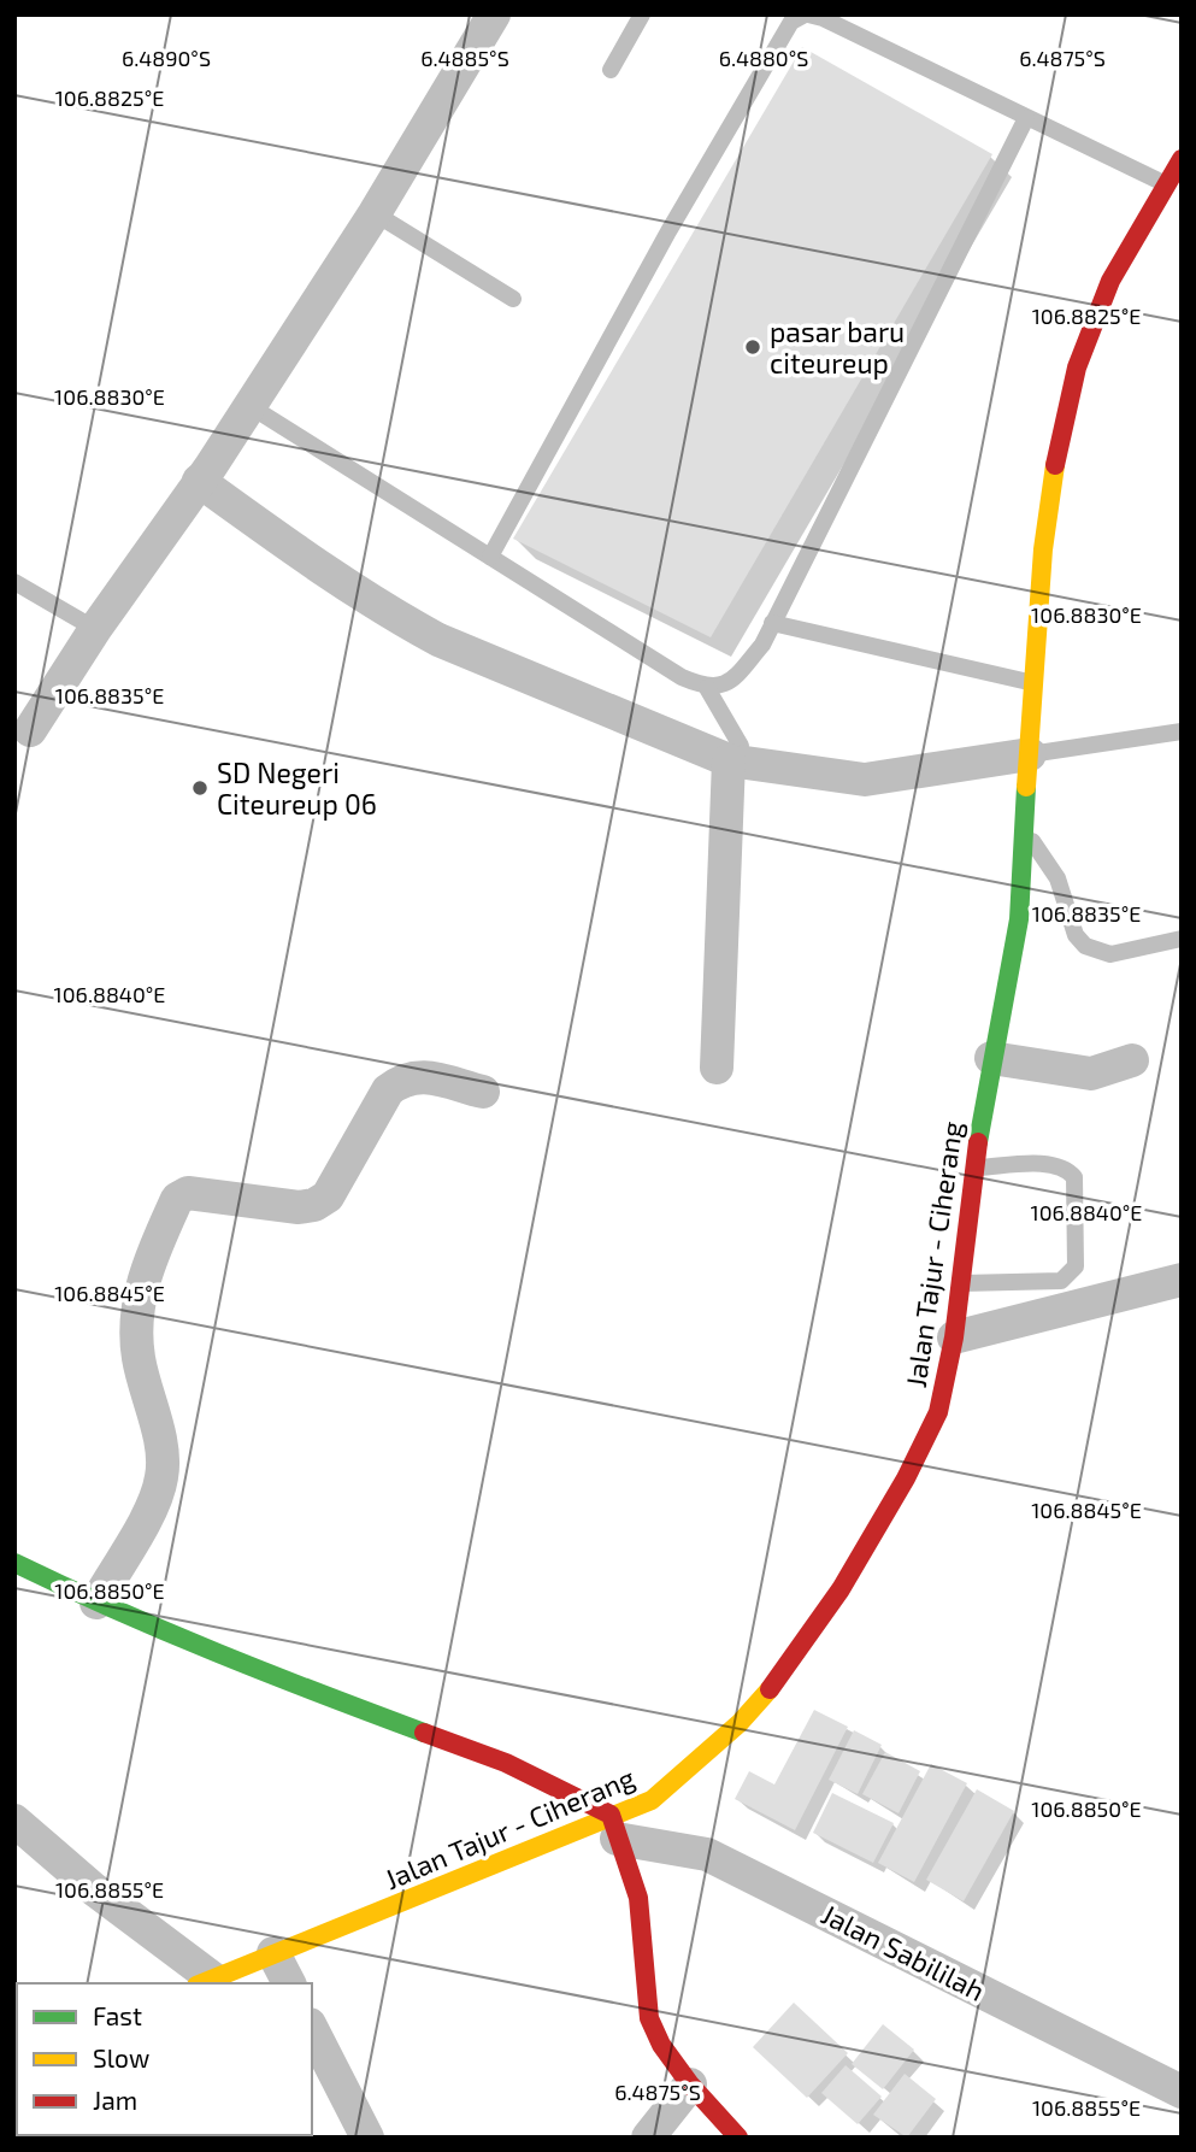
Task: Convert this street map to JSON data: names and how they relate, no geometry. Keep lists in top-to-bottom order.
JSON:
{
  "streets": {
    "main road": ["Jalan Tajur - Ciherang"],
    "street": ["Jalan Sabililah"]
  },
  "crossings": [
    ["Jalan Tajur - Ciherang", "Jalan Sabililah"]
  ],
  "places": ["pasar baru citeureup", "SD Negeri Citeureup 06"],
  "legend": ["Fast", "Slow", "Jam"],
  "coordinates": [
    "6.4885°S",
    "6.4880°S",
    "6.4875°S",
    "6.4890°S",
    "106.8825°E",
    "106.8830°E",
    "106.8835°E",
    "106.8840°E",
    "106.8845°E",
    "106.8850°E",
    "106.8855°E"
  ]
}
